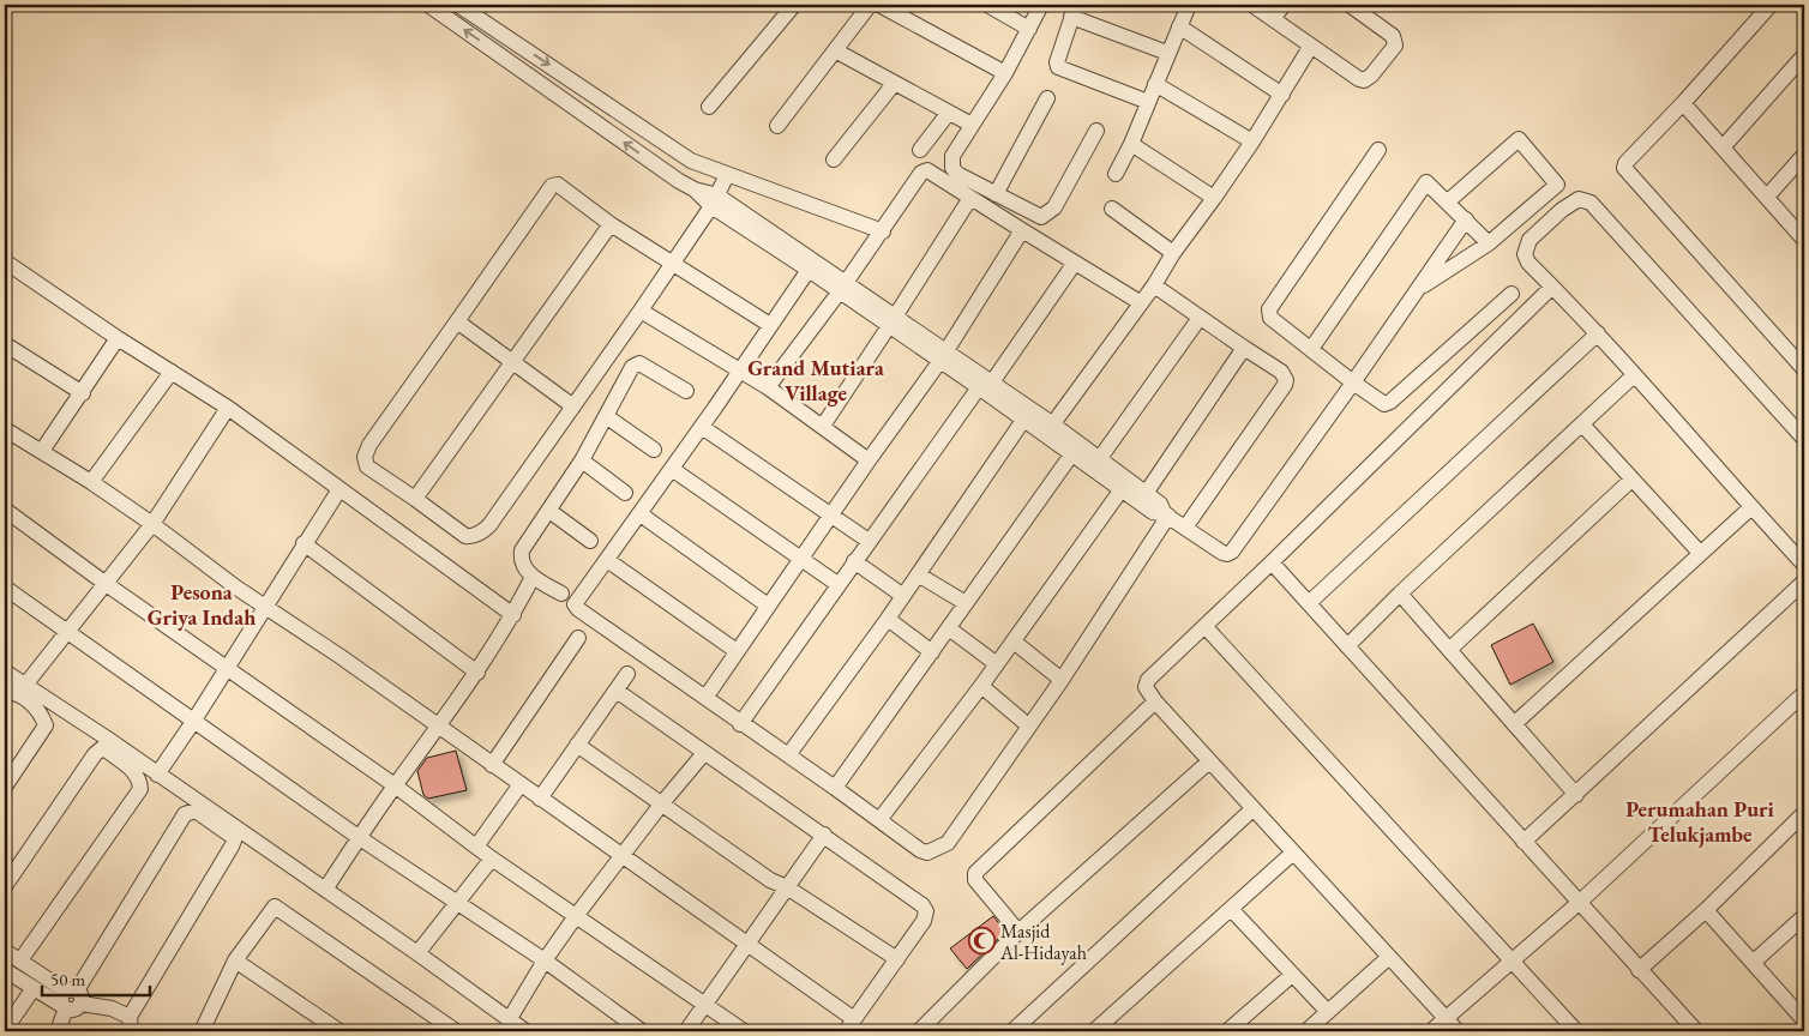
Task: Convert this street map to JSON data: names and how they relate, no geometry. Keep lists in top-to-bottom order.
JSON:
{
  "districts": ["Grand Mutiara Village", "Pesona Griya Indah", "Perumahan Puri Telukjambe"],
  "places": {
    "mosque": ["Masjid Al-Hidayah"]
  },
  "scale_bar": "50 m"
}
